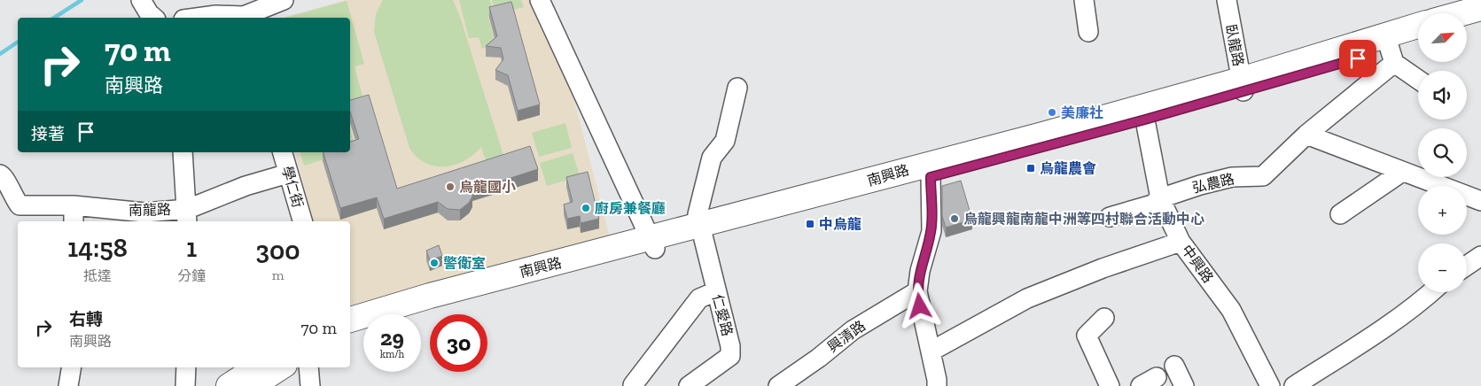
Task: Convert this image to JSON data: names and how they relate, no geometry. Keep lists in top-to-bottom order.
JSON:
{
  "streets": {
    "main road": ["南興路"],
    "street": [
      "臥龍路",
      "弘農路",
      "學仁街",
      "南龍路",
      "中興路",
      "仁愛路",
      "興清路"
    ]
  },
  "crossings": [
    ["臥龍路", "南興路"],
    ["南興路", "弘農路"],
    ["南興路", "中興路"],
    ["南興路", "仁愛路"],
    ["弘農路", "中興路"],
    ["學仁街", "南龍路"]
  ],
  "places": {
    "other": [
      "美廉社",
      "烏龍國小",
      "廚房兼餐廳",
      "烏龍興龍南龍中洲等四村聯合活動中心",
      "警衛室"
    ],
    "transit": ["烏龍農會", "中烏龍"]
  },
  "north": "top right",
  "page": {
    "map_buttons": ["+", "−"],
    "turn": ["70 m", "南興路"],
    "then": "接著",
    "eta": [
      "14:58",
      "抵達",
      "1",
      "分鐘",
      "300",
      "m"
    ],
    "list": [
      {
        "name": "右轉",
        "note": "南興路",
        "value": "70 m"
      }
    ],
    "speed": "29 km/h",
    "limit": "30"
  }
}
